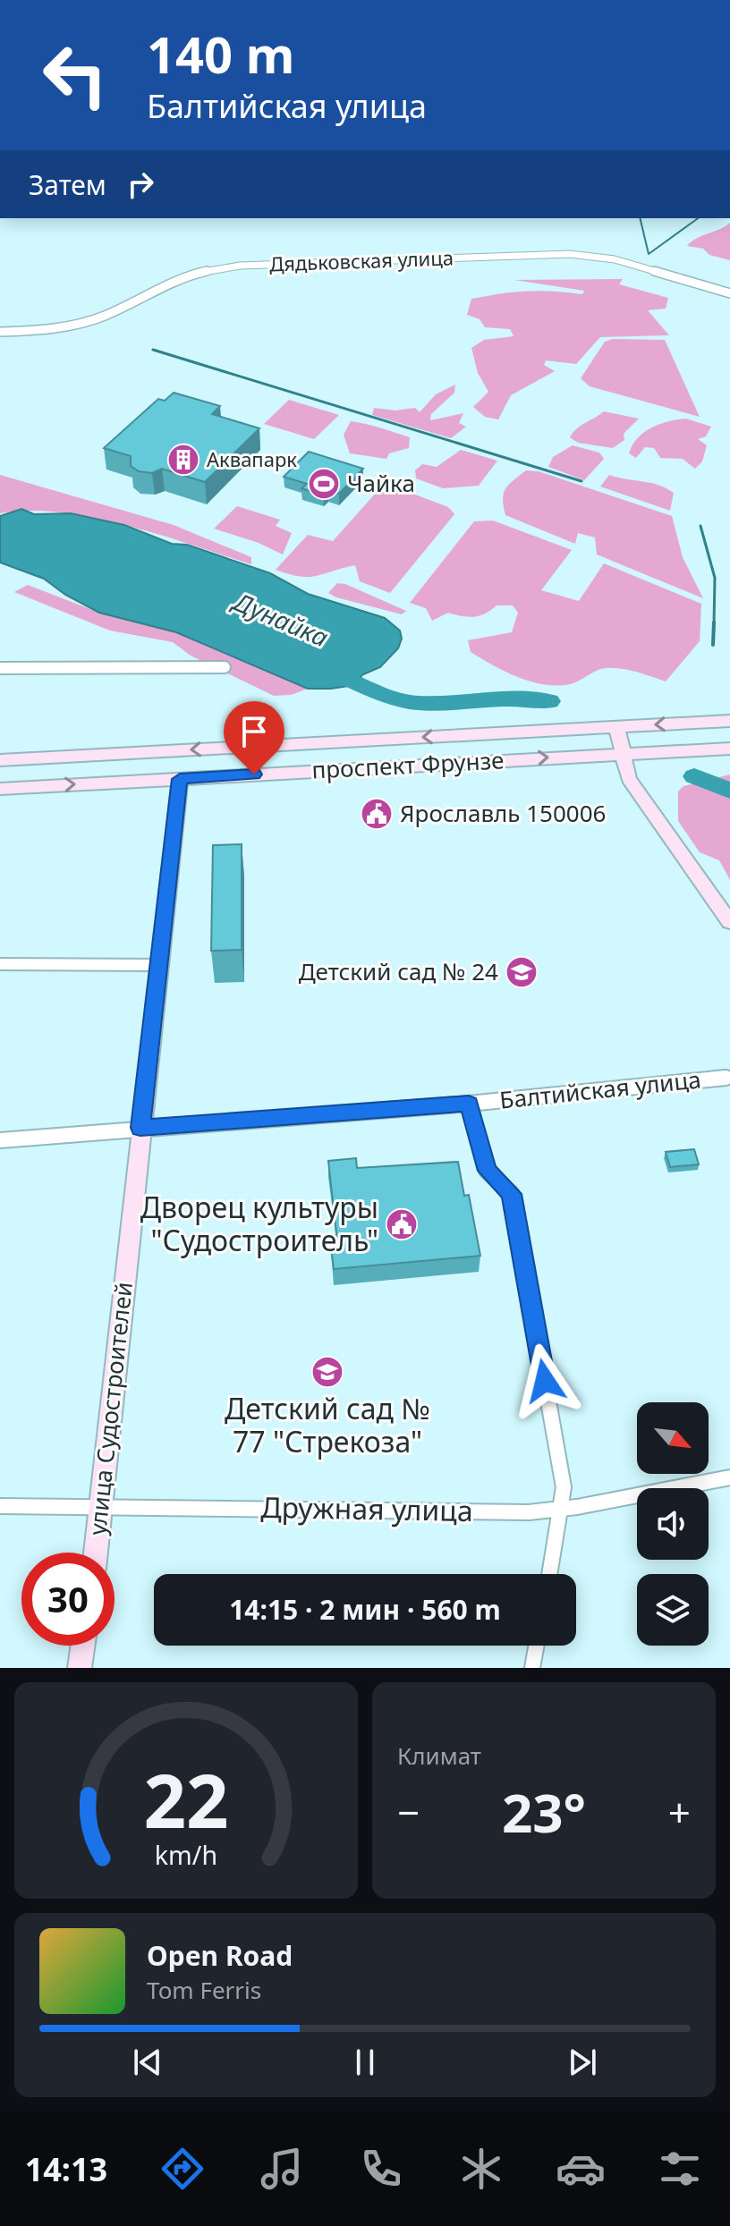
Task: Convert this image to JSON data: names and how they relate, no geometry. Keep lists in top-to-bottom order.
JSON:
{
  "streets": {
    "main road": ["проспект Фрунзе", "улица Судостроителей"],
    "street": ["Дядьковская улица", "Балтийская улица", "Дружная улица"]
  },
  "crossings": [
    ["проспект Фрунзе", "улица Судостроителей"],
    ["Балтийская улица", "улица Судостроителей"],
    ["улица Судостроителей", "Дружная улица"]
  ],
  "water": ["Дунайка"],
  "places": {
    "building": ["Аквапарк"],
    "sports": ["Чайка"],
    "public building": ["Ярославль 150006", "Дворец культуры \"Судостроитель\""],
    "school or university": ["Детский сад № 24", "Детский сад № 77 \"Стрекоза\""]
  },
  "north": "bottom right",
  "page": {
    "turn": ["140 m", "Балтийская улица"],
    "then": "Затем",
    "limit": "30",
    "trip": "14:15 · 2 мин · 560 m",
    "tile": "Климат",
    "heat": ["−", "23°", "+"],
    "song": ["Open Road", "Tom Ferris"],
    "tabs": "14:13",
    "gauge": ["22", "km/h"]
  }
}
